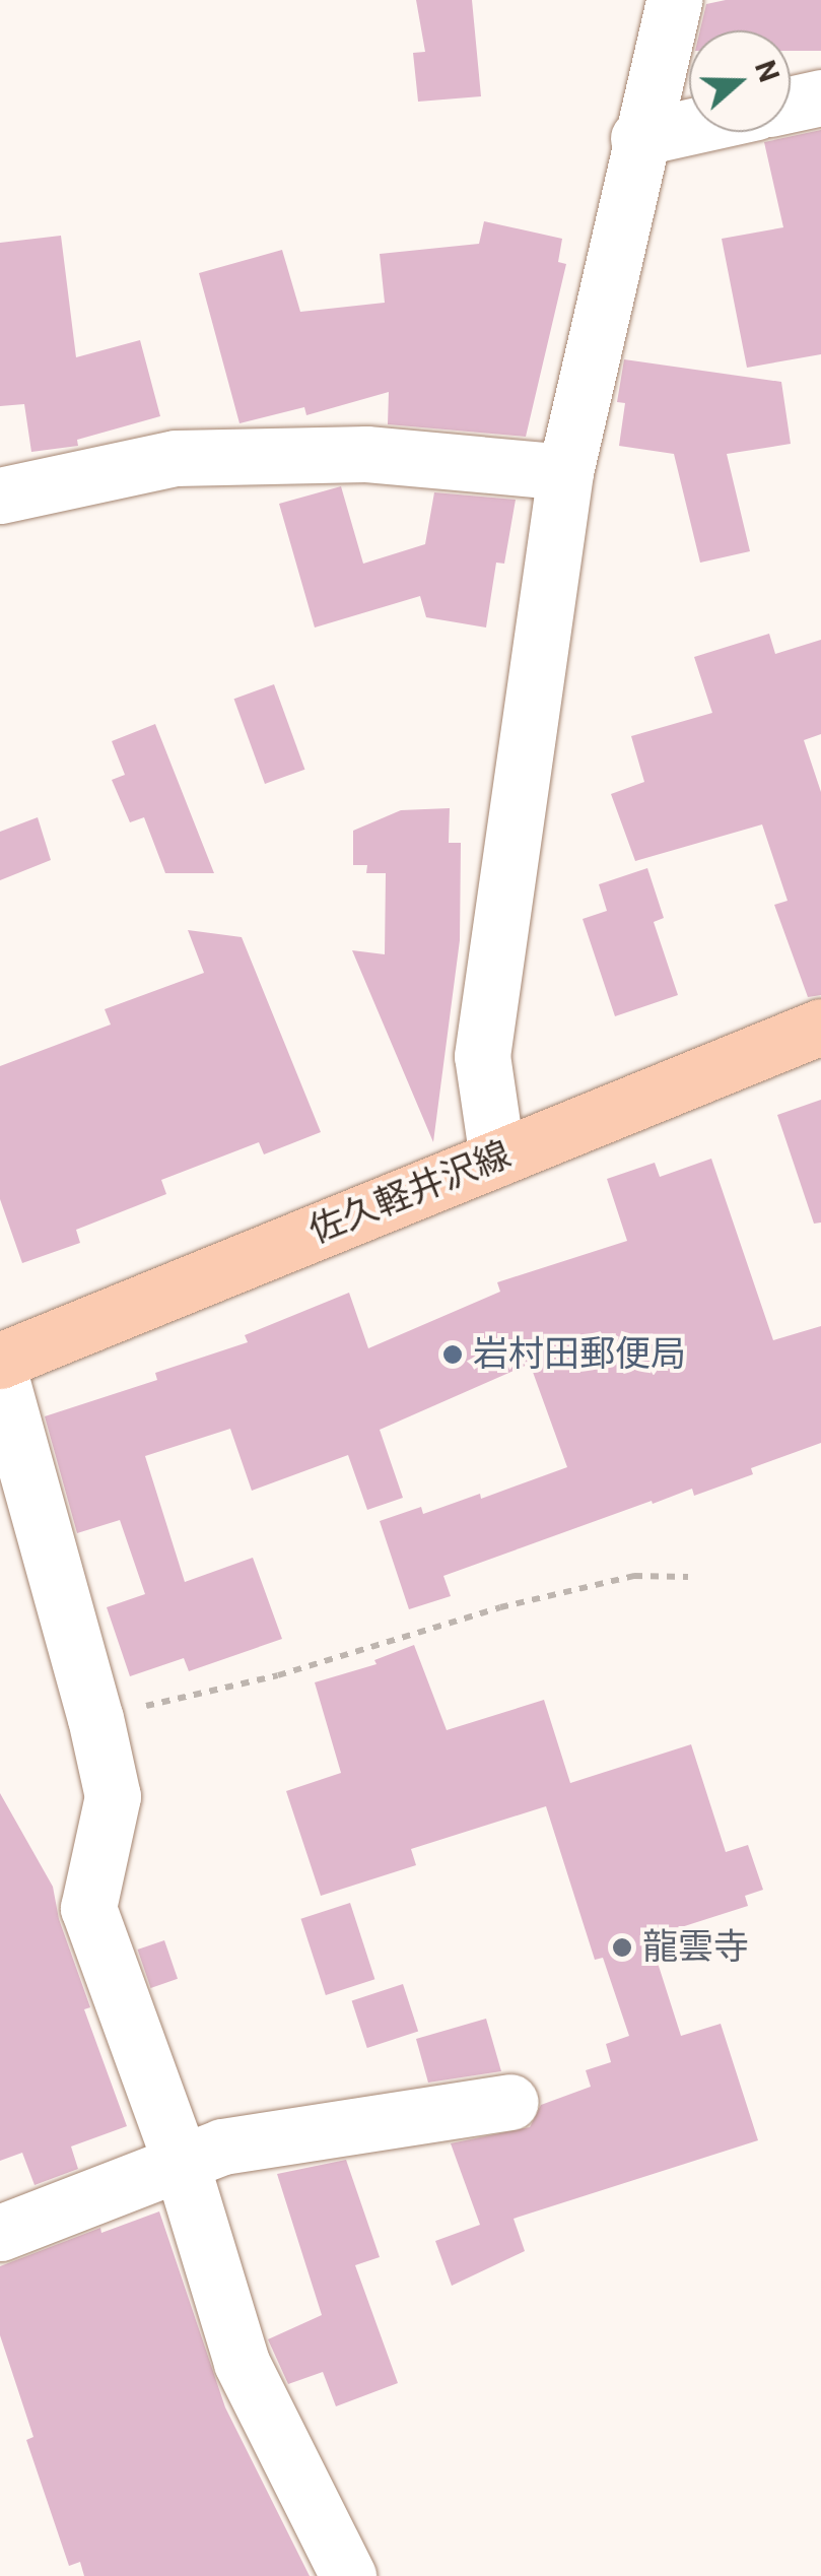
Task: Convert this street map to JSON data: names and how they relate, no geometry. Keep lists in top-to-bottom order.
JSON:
{
  "streets": {
    "main road": ["佐久軽井沢線"]
  },
  "places": ["岩村田郵便局", "龍雲寺"],
  "north": "right"
}
